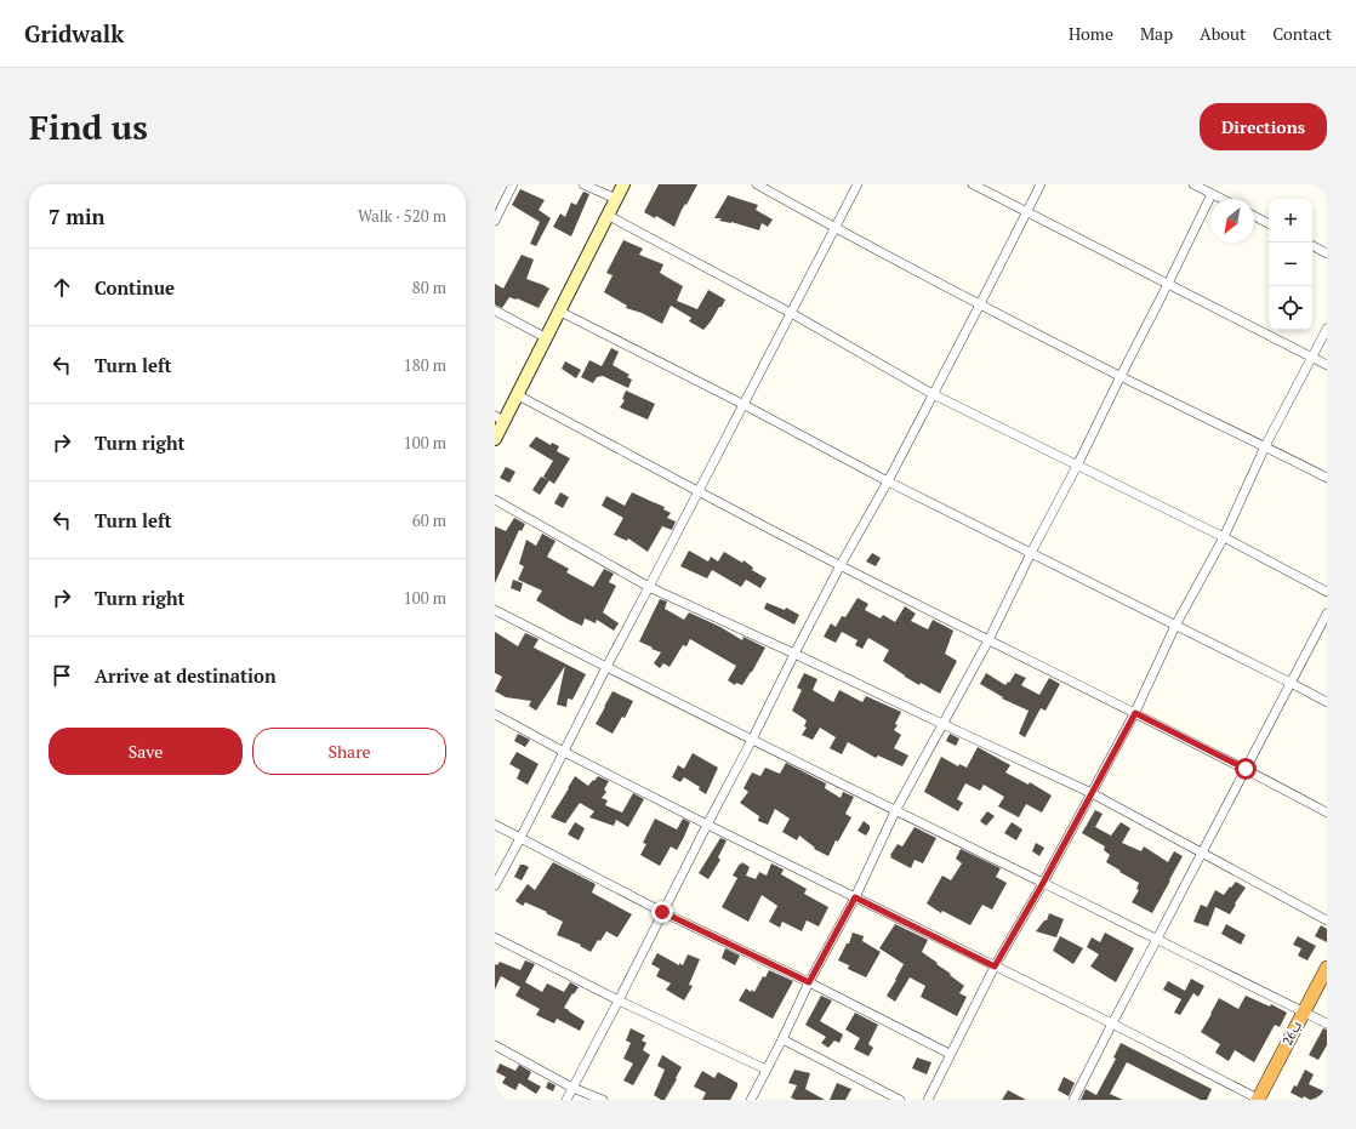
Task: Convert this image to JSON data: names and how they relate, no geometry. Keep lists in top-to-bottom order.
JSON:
{
  "streets": {
    "highway": ["26ب"]
  },
  "north": "bottom left",
  "page": {
    "header": "Gridwalk",
    "nav": [
      "Home",
      "Map",
      "About",
      "Contact"
    ],
    "buttons": [
      "Directions",
      ["Save", "Share"]
    ],
    "title": "Find us",
    "heading": ["7 min", "Walk · 520 m"],
    "map_buttons": ["+", "−"],
    "list": [
      ["Continue", "80 m"],
      ["Turn left", "180 m"],
      ["Turn right", "100 m"],
      ["Turn left", "60 m"],
      ["Turn right", "100 m"],
      "Arrive at destination"
    ]
  }
}
